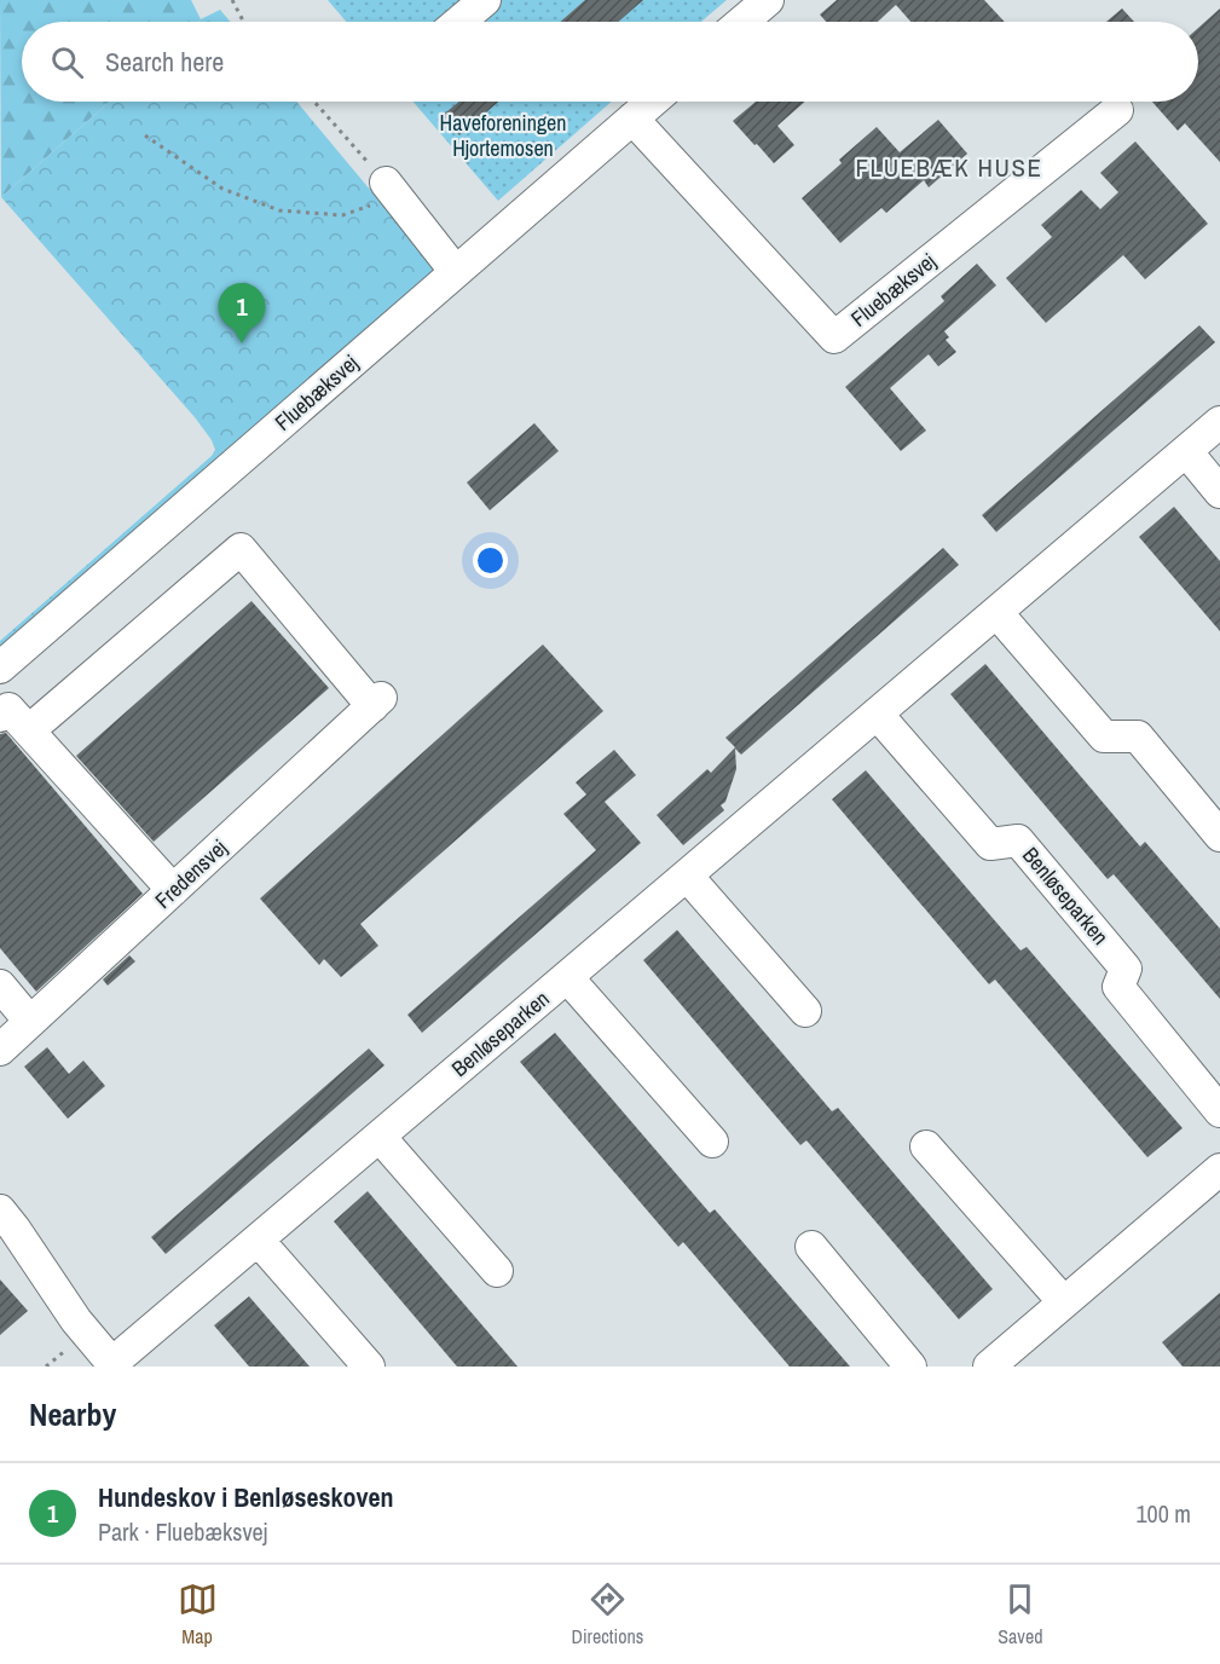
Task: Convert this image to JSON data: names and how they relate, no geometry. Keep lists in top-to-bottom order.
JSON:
{
  "streets": {
    "street": ["Fluebæksvej", "Fredensvej", "Benløseparken"]
  },
  "districts": ["FLUEBÆK HUSE"],
  "parks": ["Haveforeningen Hjortemosen"],
  "page": {
    "search": "Search here",
    "pins": "1",
    "heading": "Nearby",
    "list": [
      {
        "mark": "1",
        "name": "Hundeskov i Benløseskoven",
        "note": "Park · Fluebæksvej",
        "value": "100 m"
      }
    ],
    "nav": ["Map", "Directions", "Saved"]
  }
}
